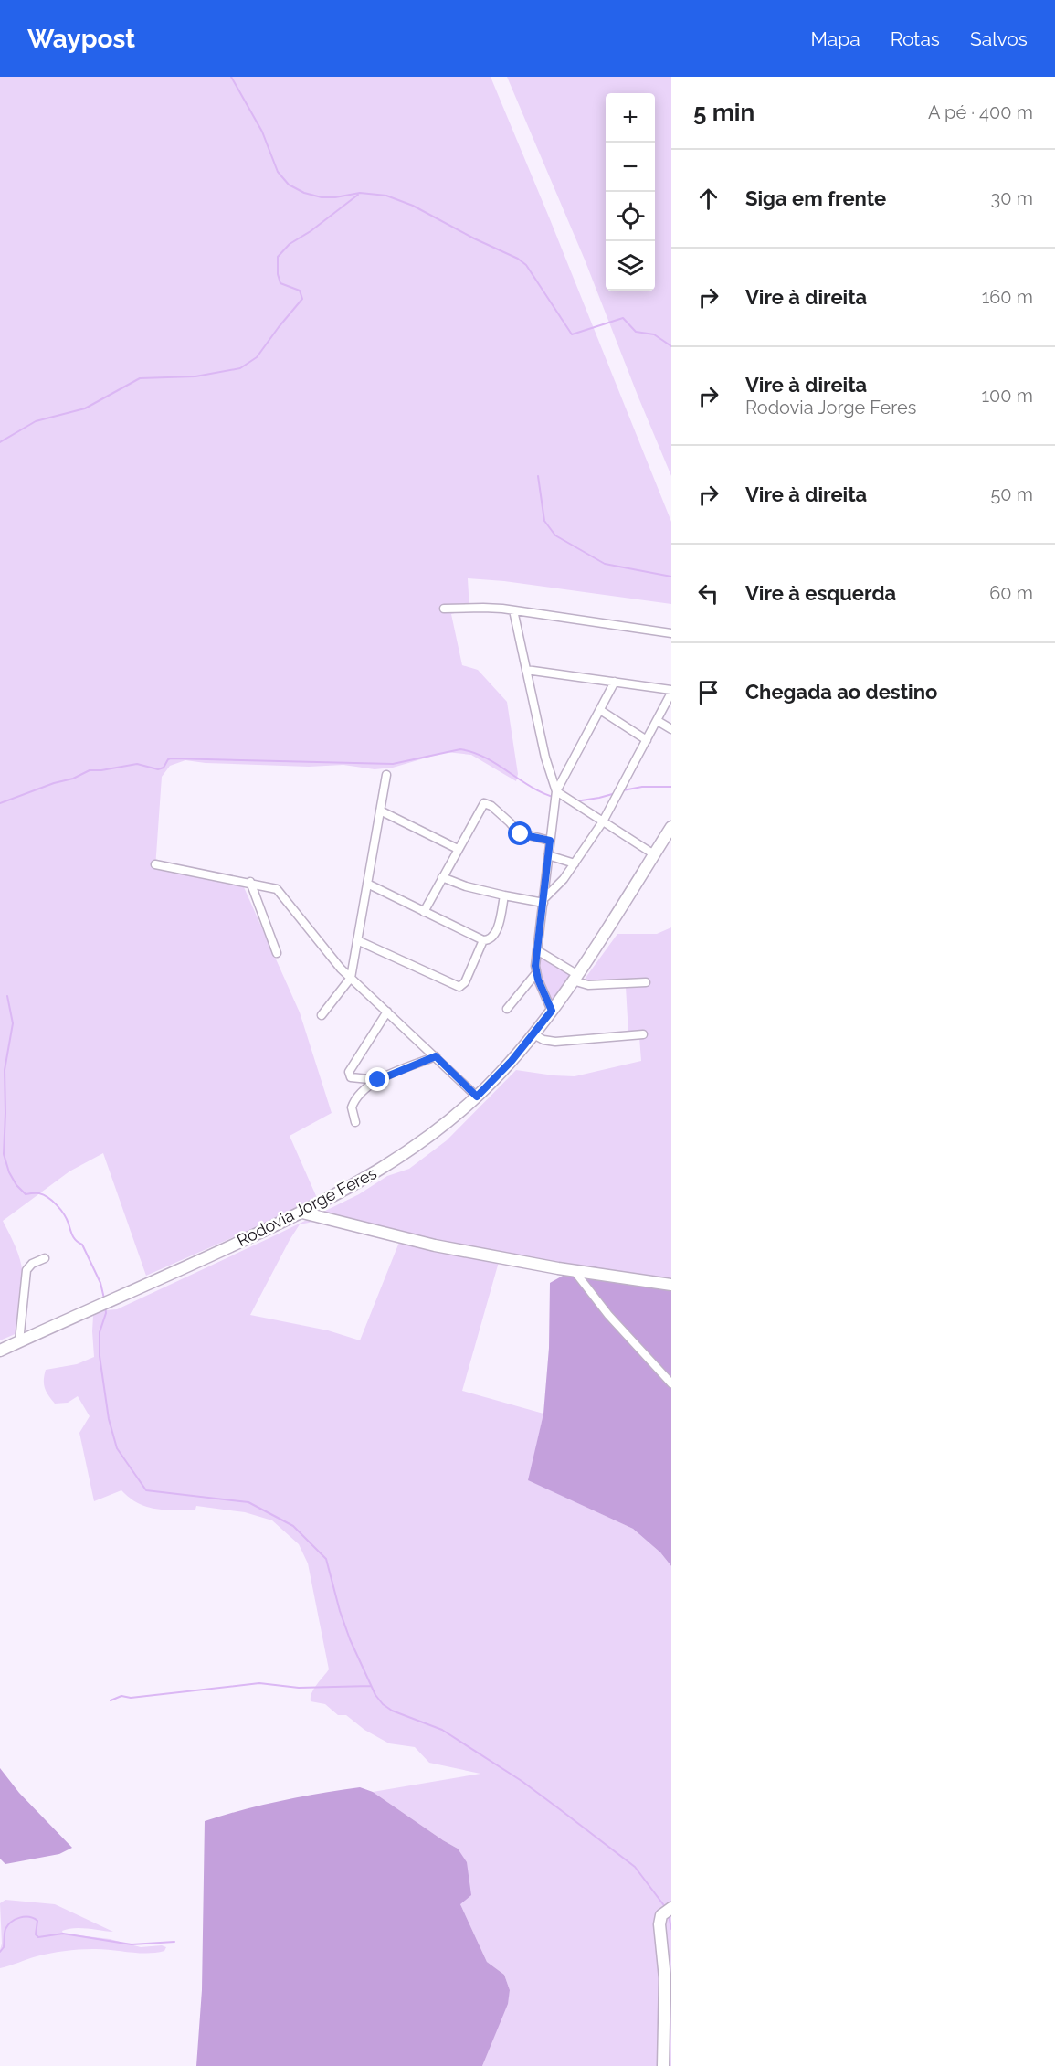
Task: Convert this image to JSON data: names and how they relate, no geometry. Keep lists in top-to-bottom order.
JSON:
{
  "streets": {
    "main road": ["Rodovia Jorge Feres"]
  },
  "page": {
    "header": "Waypost",
    "nav": ["Mapa", "Rotas", "Salvos"],
    "heading": ["5 min", "A pé · 400 m"],
    "map_buttons": ["+", "−"],
    "list": [
      ["Siga em frente", "30 m"],
      ["Vire à direita", "160 m"],
      ["Vire à direita", "Rodovia Jorge Feres", "100 m"],
      ["Vire à direita", "50 m"],
      ["Vire à esquerda", "60 m"],
      "Chegada ao destino"
    ]
  }
}
